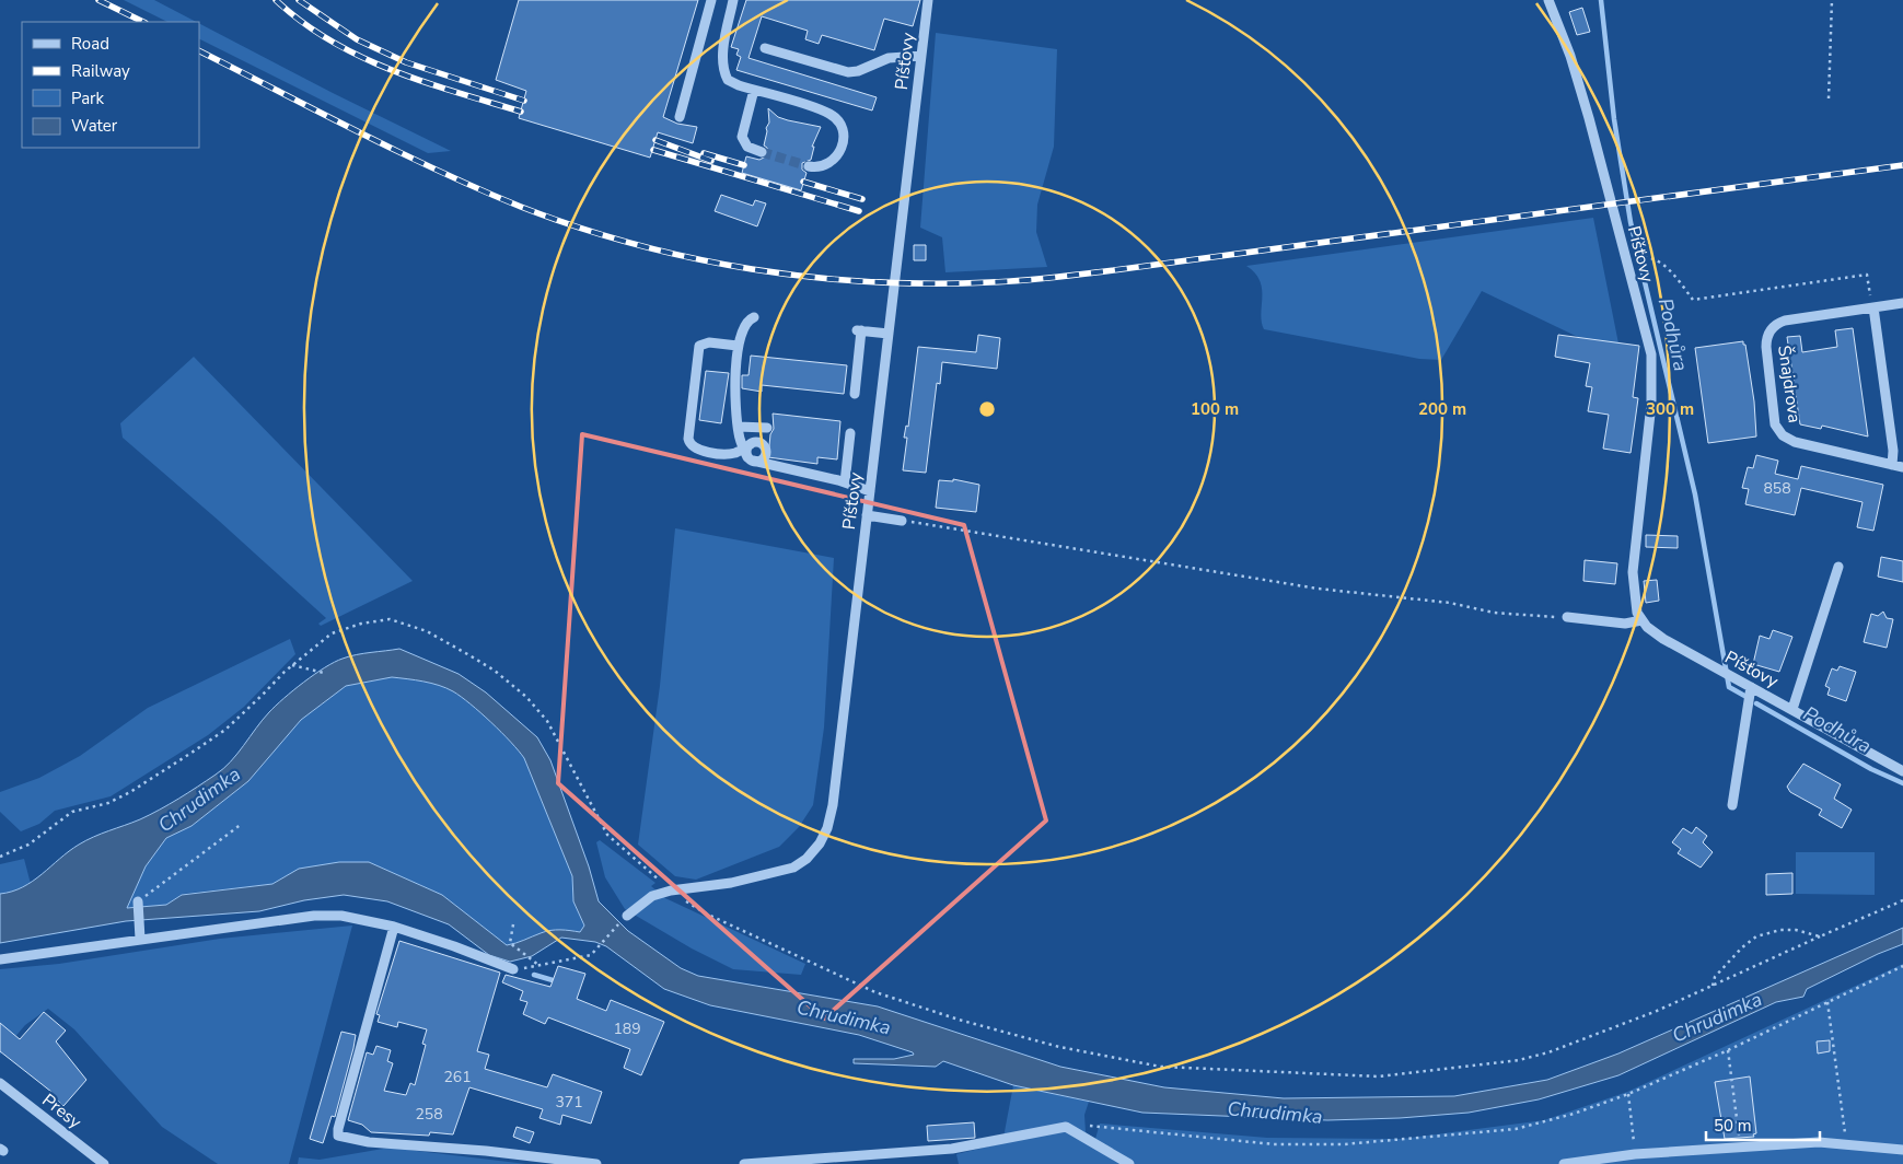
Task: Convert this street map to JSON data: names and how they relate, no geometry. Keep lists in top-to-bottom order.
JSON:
{
  "streets": {
    "street": ["Píšťovy", "Šnajdrova", "Presy"]
  },
  "water": ["Podhůra", "Chrudimka"],
  "house_numbers": [
    "858",
    "189",
    "261",
    "371",
    "258"
  ],
  "legend": [
    "Road",
    "Railway",
    "Park",
    "Water"
  ],
  "scale_bar": "50 m",
  "rings": ["100 m", "200 m", "300 m"]
}
